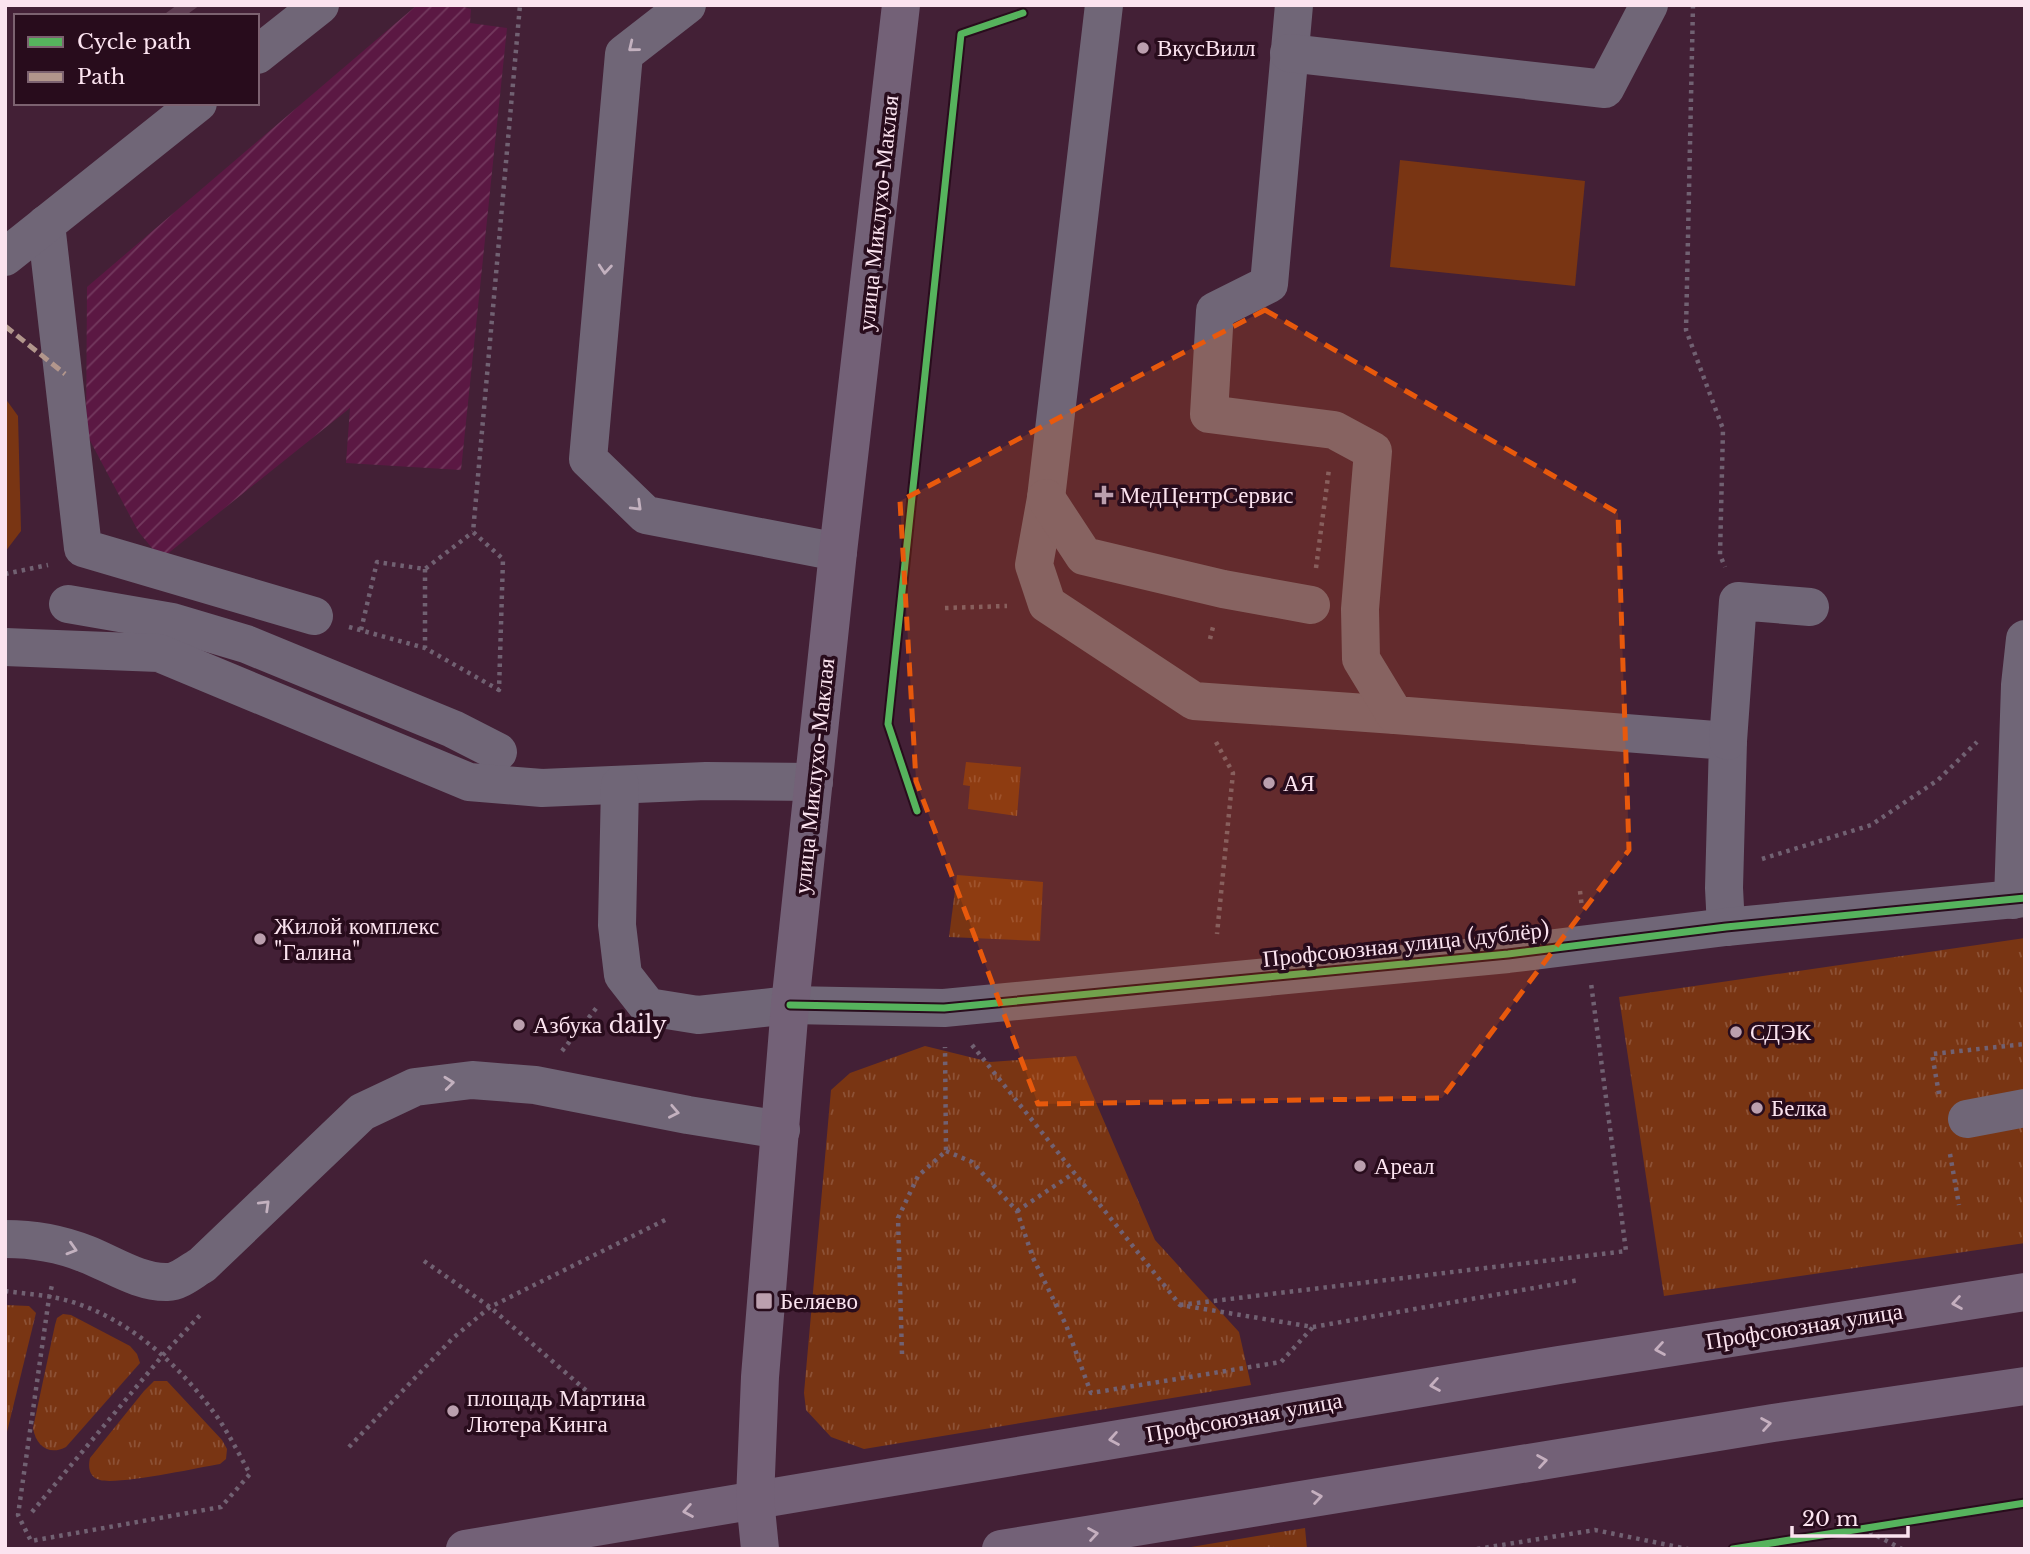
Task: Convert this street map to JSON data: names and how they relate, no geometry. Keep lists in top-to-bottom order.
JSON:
{
  "streets": {
    "main road": ["улица Миклухо-Маклая", "Профсоюзная улица"],
    "street": ["Профсоюзная улица (дублёр)"]
  },
  "crossings": [
    ["улица Миклухо-Маклая", "Профсоюзная улица (дублёр)"],
    ["улица Миклухо-Маклая", "Профсоюзная улица"]
  ],
  "places": {
    "other": [
      "ВкусВилл",
      "АЯ",
      "Жилой комплекс \"Галина\"",
      "Азбука daily",
      "СДЭК",
      "Белка",
      "Ареал",
      "площадь Мартина Лютера Кинга"
    ],
    "health": ["МедЦентрСервис"],
    "transit": ["Беляево"]
  },
  "legend": ["Cycle path", "Path"],
  "scale_bar": "20 m"
}
